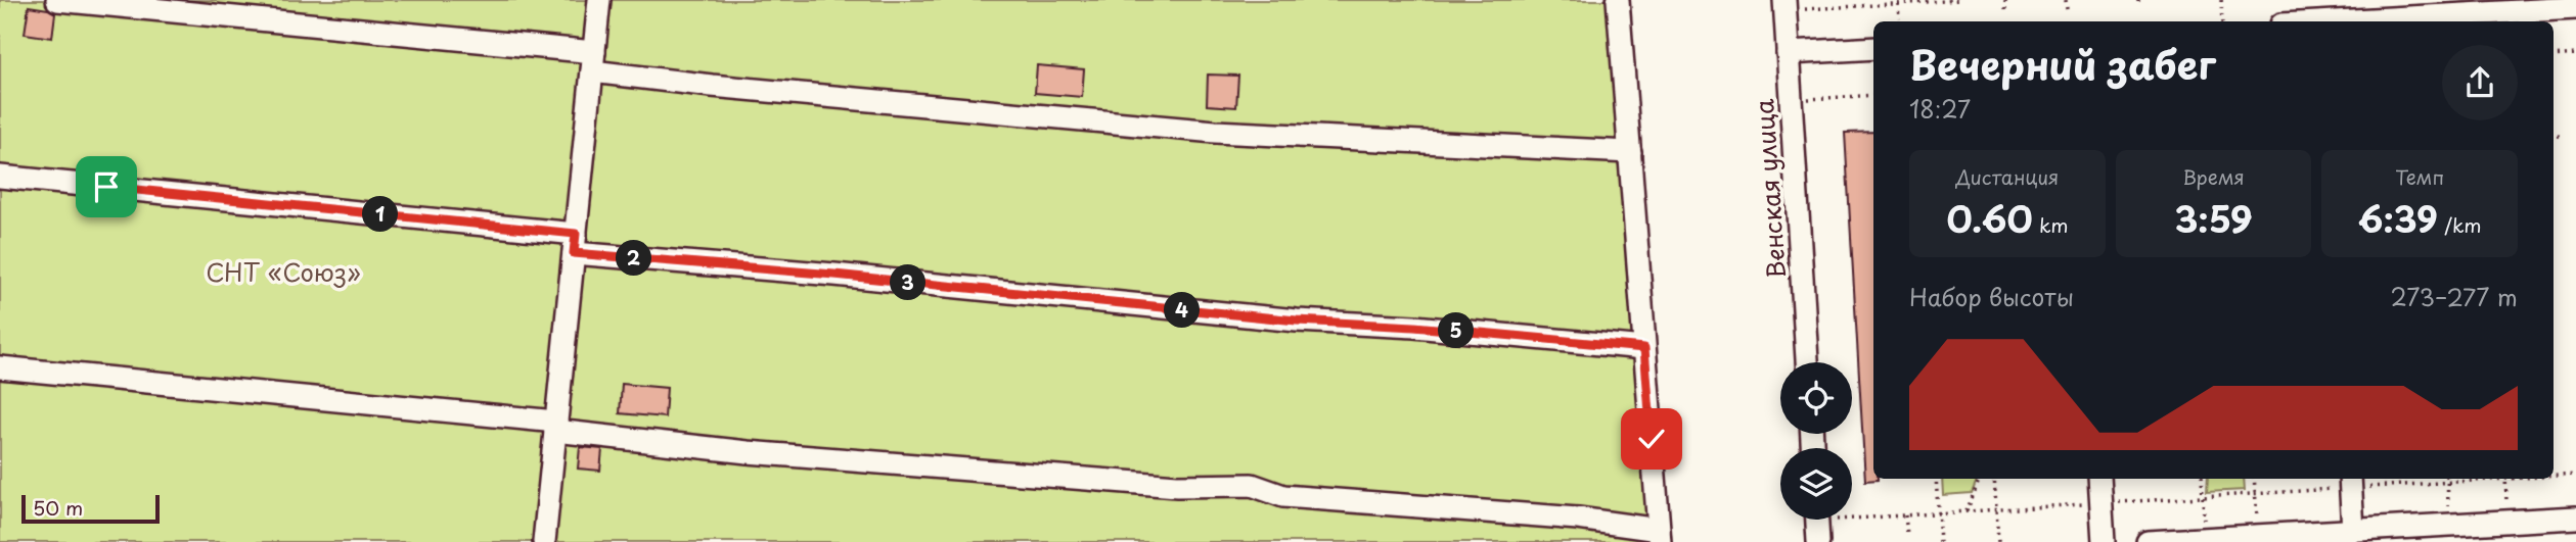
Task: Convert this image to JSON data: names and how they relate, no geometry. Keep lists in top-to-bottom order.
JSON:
{
  "streets": {
    "street": ["Венская улица"]
  },
  "parks": ["СНТ «Союз»"],
  "scale_bar": "50 m",
  "page": {
    "heading": ["Вечерний забег", "18:27"],
    "stats": [
      ["Дистанция", "0.60 km"],
      ["Время", "3:59"],
      ["Темп", "6:39 /km"]
    ],
    "pins": [
      "1",
      "2",
      "3",
      "4",
      "5"
    ],
    "chart": ["Набор высоты", "273–277 m"],
    "scale": "50 m"
  }
}
